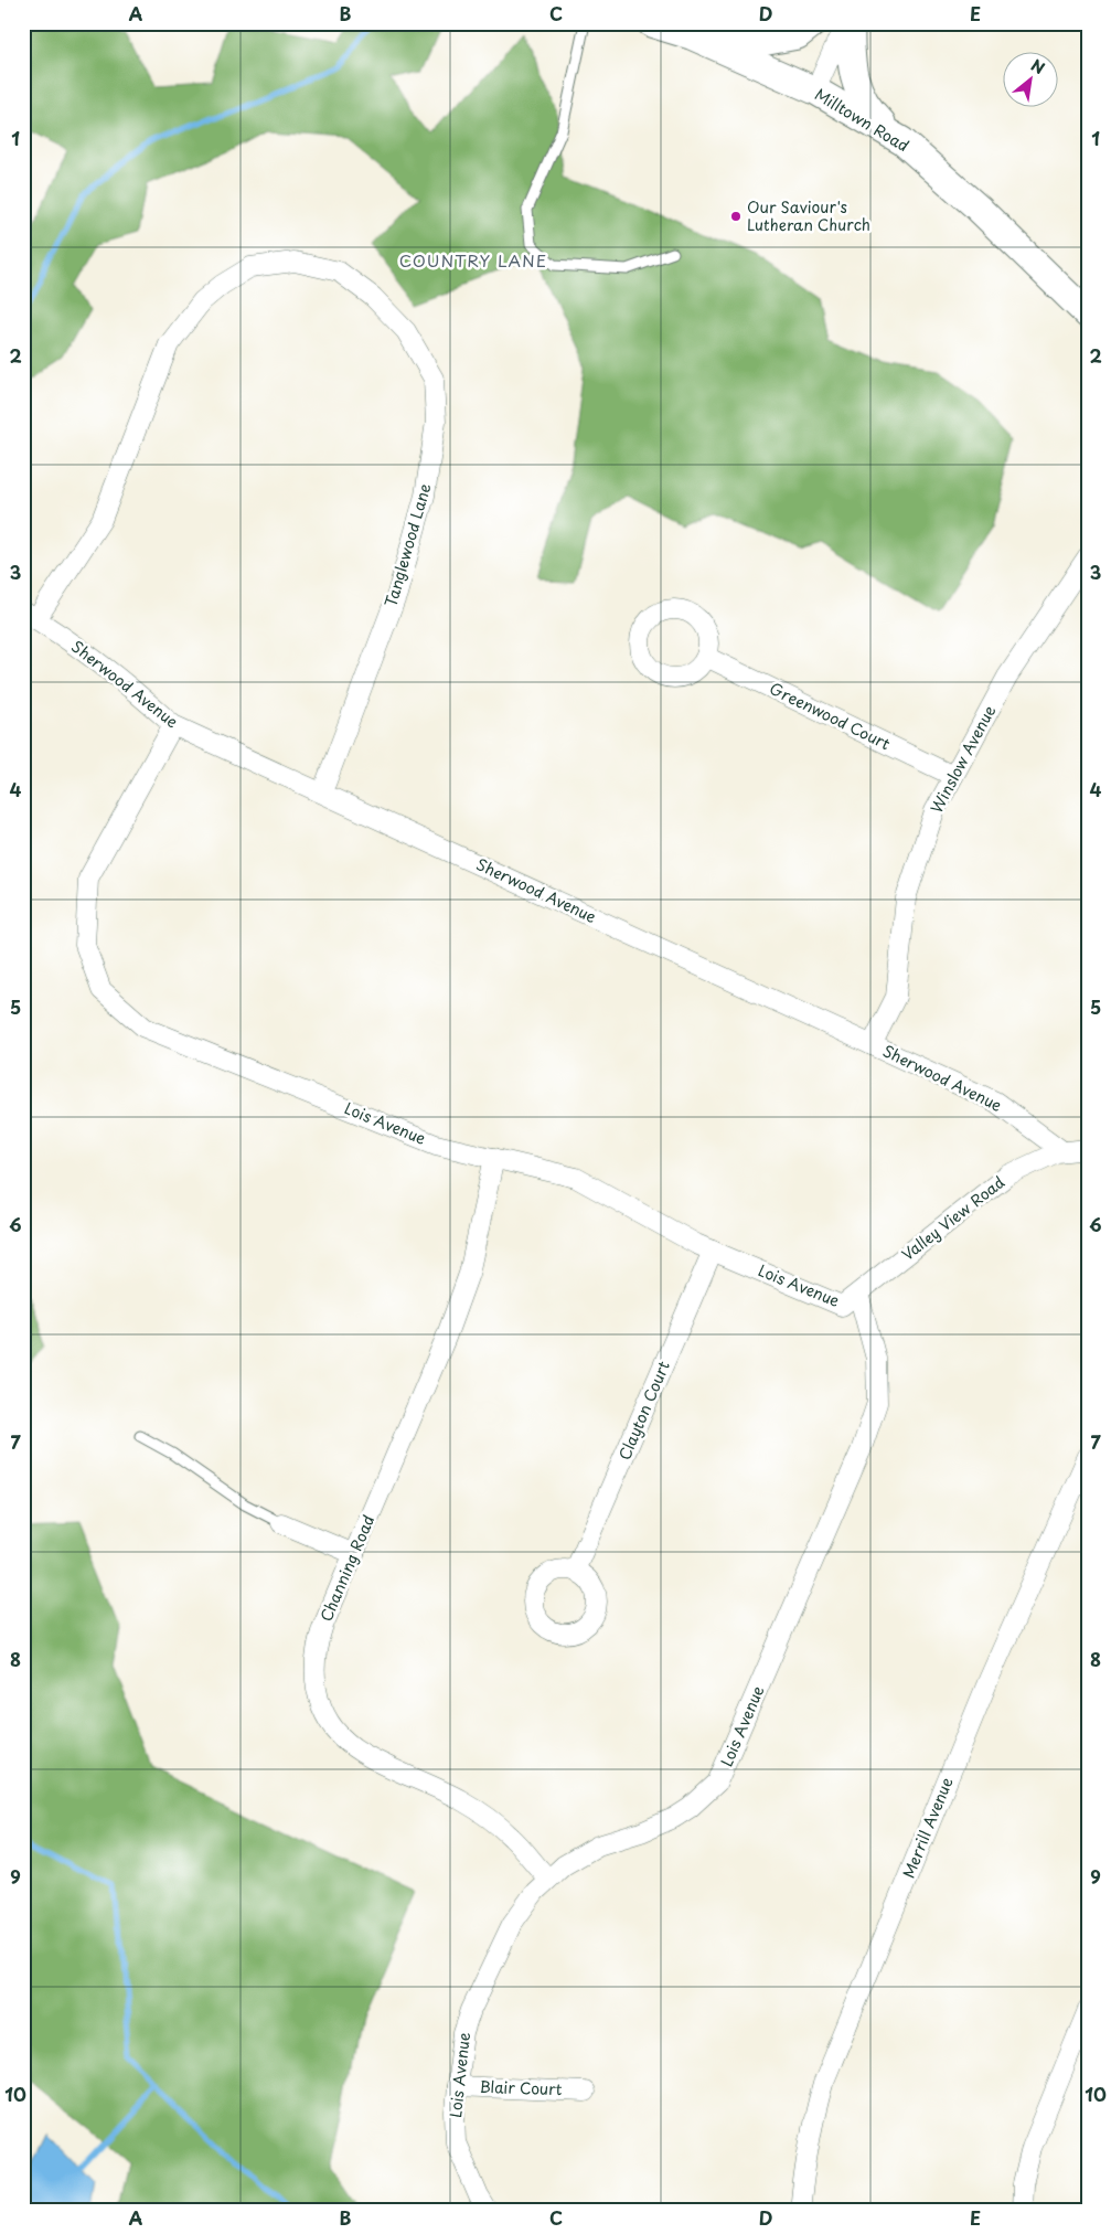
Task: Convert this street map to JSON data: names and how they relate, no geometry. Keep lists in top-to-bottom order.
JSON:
{
  "streets": {
    "street": [
      "Milltown Road",
      "Tanglewood Lane",
      "Sherwood Avenue",
      "Greenwood Court",
      "Winslow Avenue",
      "Lois Avenue",
      "Valley View Road",
      "Clayton Court",
      "Channing Road",
      "Merrill Avenue",
      "Blair Court"
    ]
  },
  "crossings": [
    ["Tanglewood Lane", "Sherwood Avenue"],
    ["Sherwood Avenue", "Winslow Avenue"],
    ["Sherwood Avenue", "Lois Avenue"],
    ["Sherwood Avenue", "Valley View Road"],
    ["Greenwood Court", "Winslow Avenue"],
    ["Lois Avenue", "Valley View Road"],
    ["Lois Avenue", "Clayton Court"],
    ["Lois Avenue", "Channing Road"],
    ["Lois Avenue", "Blair Court"]
  ],
  "districts": ["COUNTRY LANE"],
  "places": ["Our Saviour's Lutheran Church"],
  "north": "top right",
  "grid": {
    "columns": [
      "A",
      "B",
      "C",
      "D",
      "E"
    ],
    "rows": [
      "1",
      "2",
      "3",
      "4",
      "5",
      "6",
      "7",
      "8",
      "9",
      "10"
    ]
  }
}
